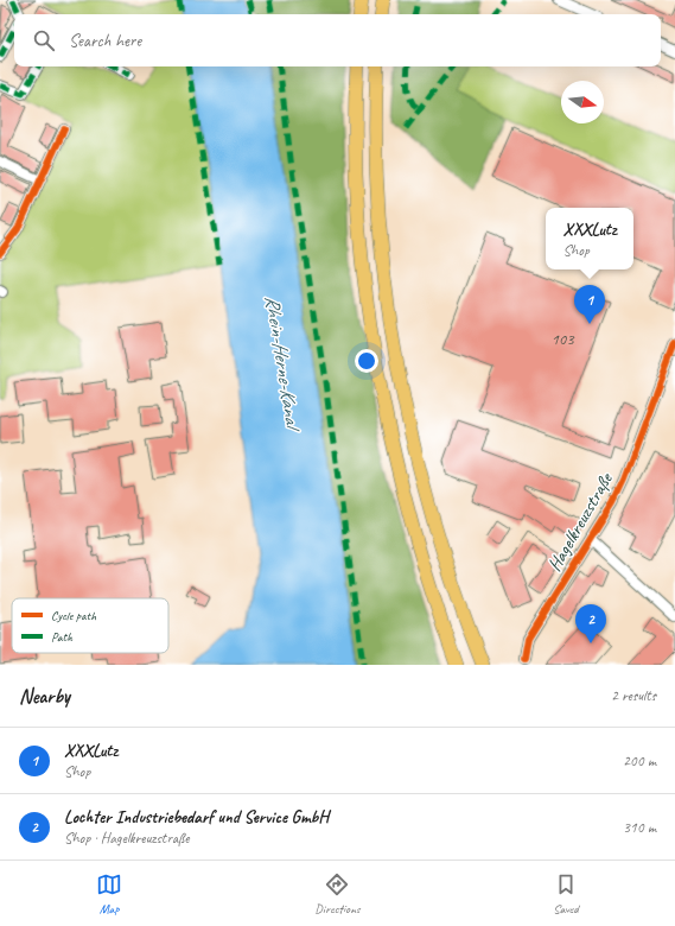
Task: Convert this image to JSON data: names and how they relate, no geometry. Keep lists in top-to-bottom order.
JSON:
{
  "streets": {
    "street": ["Hagelkreuzstraße"]
  },
  "water": ["Rhein-Herne-Kanal"],
  "house_numbers": ["103"],
  "legend": ["Cycle path", "Path"],
  "north": "right",
  "page": {
    "search": "Search here",
    "popup": ["XXXLutz", "Shop"],
    "pins": ["1", "2"],
    "heading": ["Nearby", "2 results"],
    "list": [
      {
        "mark": "1",
        "name": "XXXLutz",
        "note": "Shop",
        "value": "200 m"
      },
      {
        "mark": "2",
        "name": "Lochter Industriebedarf und Service GmbH",
        "note": "Shop · Hagelkreuzstraße",
        "value": "310 m"
      }
    ],
    "nav": ["Map", "Directions", "Saved"]
  }
}
